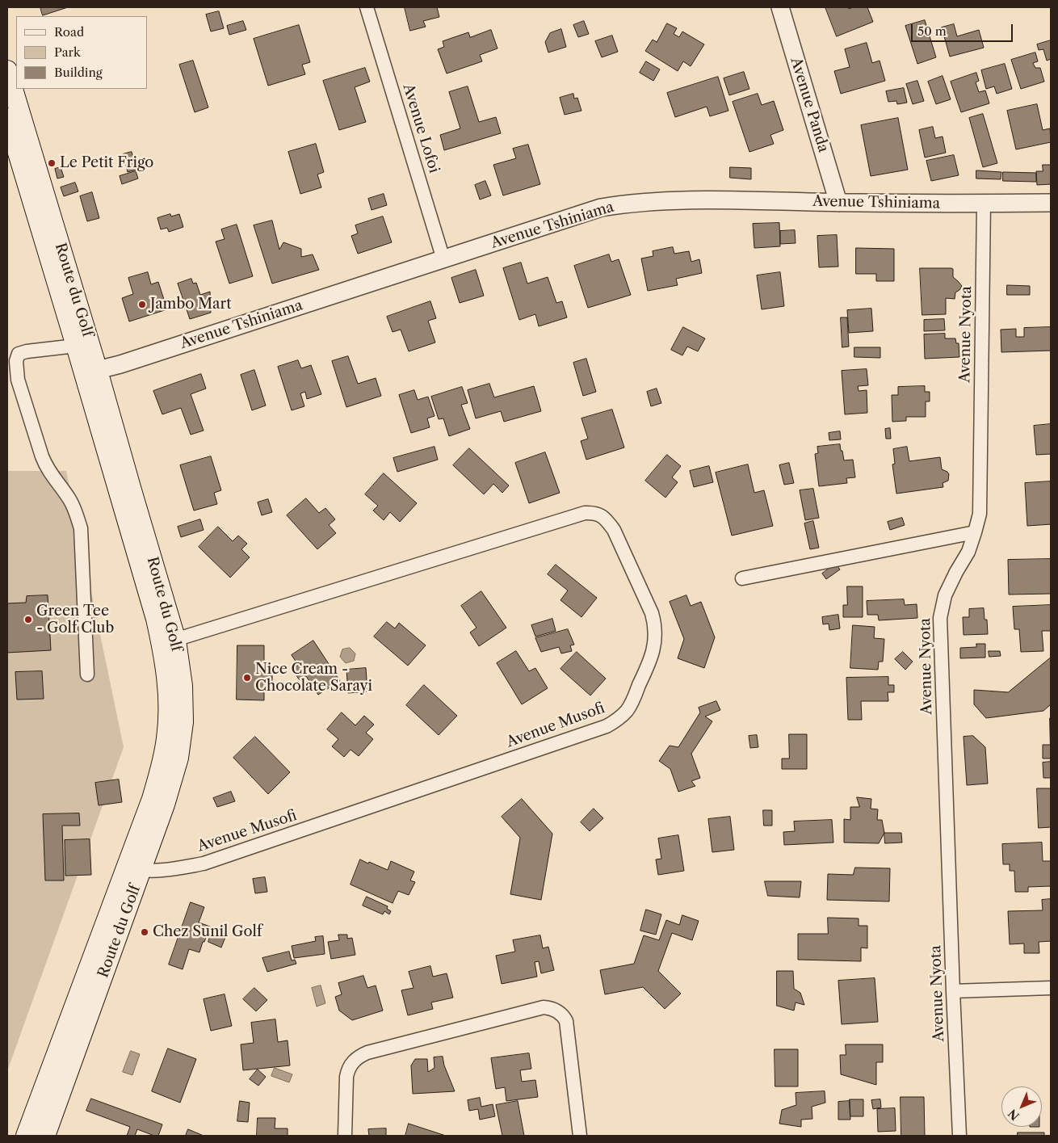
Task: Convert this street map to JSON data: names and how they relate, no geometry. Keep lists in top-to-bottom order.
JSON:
{
  "streets": {
    "main road": ["Route du Golf"],
    "street": [
      "Avenue Panda",
      "Avenue Lofoi",
      "Avenue Tshiniama",
      "Avenue Nyota",
      "Avenue Musofi"
    ]
  },
  "crossings": [
    ["Avenue Panda", "Avenue Tshiniama"],
    ["Avenue Lofoi", "Avenue Tshiniama"],
    ["Avenue Tshiniama", "Route du Golf"],
    ["Avenue Tshiniama", "Avenue Nyota"],
    ["Route du Golf", "Avenue Musofi"]
  ],
  "places": [
    "Le Petit Frigo",
    "Jambo Mart",
    "Green Tee - Golf Club",
    "Nice Cream - Chocolate Sarayi",
    "Chez Sunil Golf"
  ],
  "legend": ["Road", "Park", "Building"],
  "scale_bar": "50 m",
  "north": "bottom left"
}
